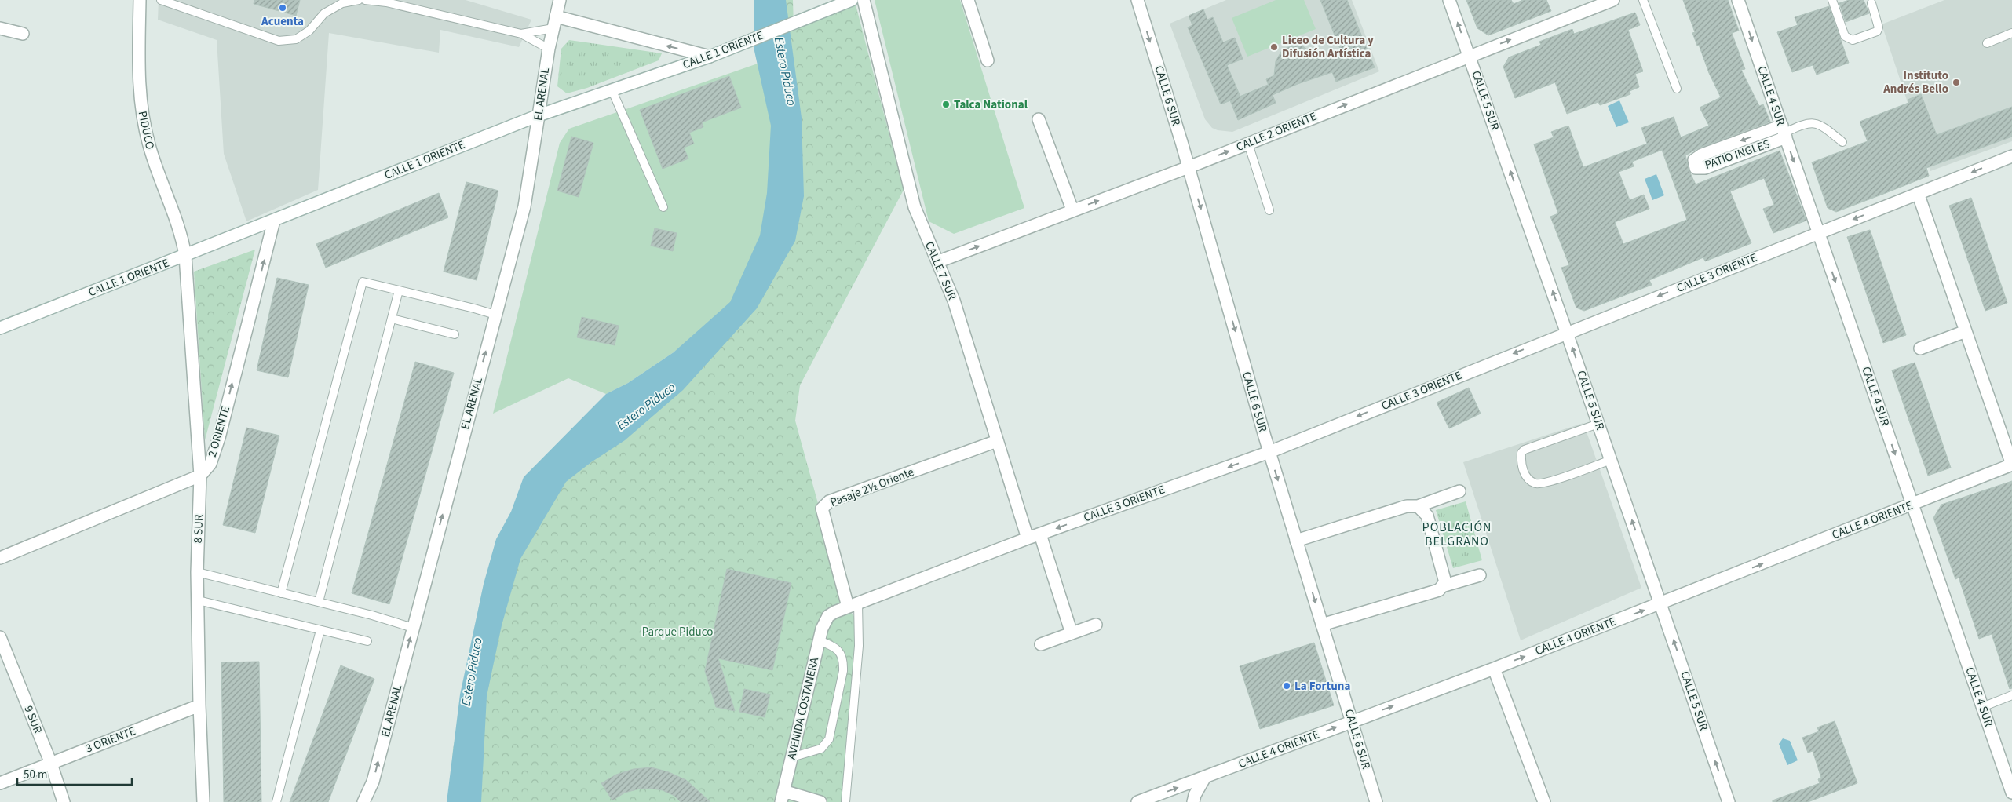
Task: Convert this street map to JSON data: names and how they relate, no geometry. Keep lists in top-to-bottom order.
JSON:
{
  "streets": {
    "street": [
      "CALLE 1 ORIENTE",
      "EL ARENAL",
      "CALLE 6 SUR",
      "CALLE 4 SUR",
      "CALLE 5 SUR",
      "PIDUCO",
      "CALLE 2 ORIENTE",
      "PATIO INGLES",
      "CALLE 7 SUR",
      "CALLE 3 ORIENTE",
      "2 ORIENTE",
      "Pasaje 2½ Oriente",
      "CALLE 4 ORIENTE",
      "8 SUR",
      "AVENIDA COSTANERA",
      "9 SUR",
      "3 ORIENTE"
    ]
  },
  "crossings": [
    ["CALLE 1 ORIENTE", "EL ARENAL"],
    ["CALLE 1 ORIENTE", "PIDUCO"],
    ["CALLE 1 ORIENTE", "2 ORIENTE"],
    ["CALLE 1 ORIENTE", "8 SUR"],
    ["CALLE 6 SUR", "CALLE 2 ORIENTE"],
    ["CALLE 6 SUR", "CALLE 3 ORIENTE"],
    ["CALLE 6 SUR", "CALLE 4 ORIENTE"],
    ["CALLE 4 SUR", "PATIO INGLES"],
    ["CALLE 4 SUR", "CALLE 3 ORIENTE"],
    ["CALLE 4 SUR", "CALLE 4 ORIENTE"],
    ["CALLE 5 SUR", "CALLE 2 ORIENTE"],
    ["CALLE 5 SUR", "CALLE 3 ORIENTE"],
    ["CALLE 5 SUR", "CALLE 4 ORIENTE"],
    ["PIDUCO", "8 SUR"],
    ["CALLE 2 ORIENTE", "CALLE 7 SUR"],
    ["CALLE 7 SUR", "CALLE 3 ORIENTE"],
    ["CALLE 7 SUR", "Pasaje 2½ Oriente"],
    ["CALLE 3 ORIENTE", "Pasaje 2½ Oriente"],
    ["CALLE 3 ORIENTE", "AVENIDA COSTANERA"],
    ["2 ORIENTE", "8 SUR"],
    ["8 SUR", "3 ORIENTE"],
    ["9 SUR", "3 ORIENTE"]
  ],
  "one_way": [
    "EL ARENAL",
    "CALLE 6 SUR",
    "CALLE 4 SUR",
    "CALLE 5 SUR",
    "CALLE 2 ORIENTE",
    "CALLE 3 ORIENTE",
    "2 ORIENTE",
    "CALLE 4 ORIENTE"
  ],
  "districts": ["POBLACIÓN BELGRANO"],
  "water": ["Estero Piduco"],
  "parks": ["Parque Piduco"],
  "places": [
    "Acuenta",
    "Liceo de Cultura y Difusión Artística",
    "Instituto Andrés Bello",
    "Talca National",
    "La Fortuna"
  ],
  "scale_bar": "50 m"
}
